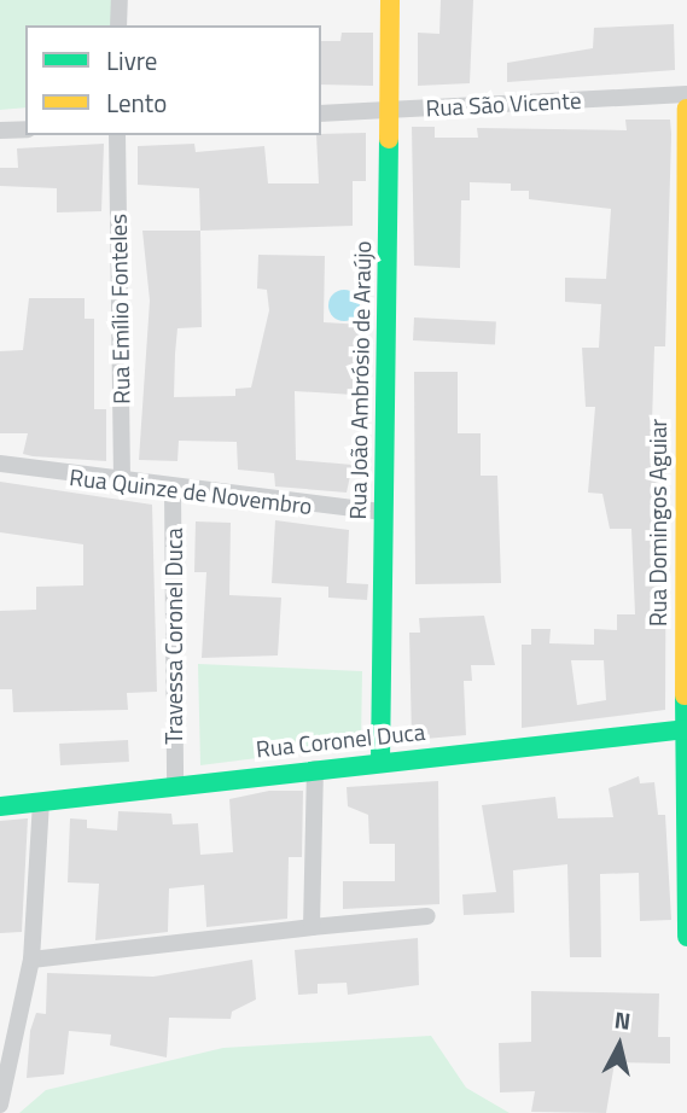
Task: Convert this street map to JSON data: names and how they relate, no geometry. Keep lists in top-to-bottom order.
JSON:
{
  "streets": {
    "street": [
      "Rua São Vicente",
      "Rua Emílio Fonteles",
      "Rua João Ambrósio de Araújo",
      "Rua Quinze de Novembro",
      "Rua Domingos Aguiar",
      "Travessa Coronel Duca",
      "Rua Coronel Duca"
    ]
  },
  "crossings": [
    ["Rua São Vicente", "Rua João Ambrósio de Araújo"],
    ["Rua Emílio Fonteles", "Rua Quinze de Novembro"],
    ["Rua João Ambrósio de Araújo", "Rua Quinze de Novembro"],
    ["Rua João Ambrósio de Araújo", "Rua Coronel Duca"],
    ["Rua Quinze de Novembro", "Travessa Coronel Duca"],
    ["Rua Domingos Aguiar", "Rua Coronel Duca"],
    ["Travessa Coronel Duca", "Rua Coronel Duca"]
  ],
  "legend": ["Livre", "Lento"],
  "north": "top"
}
